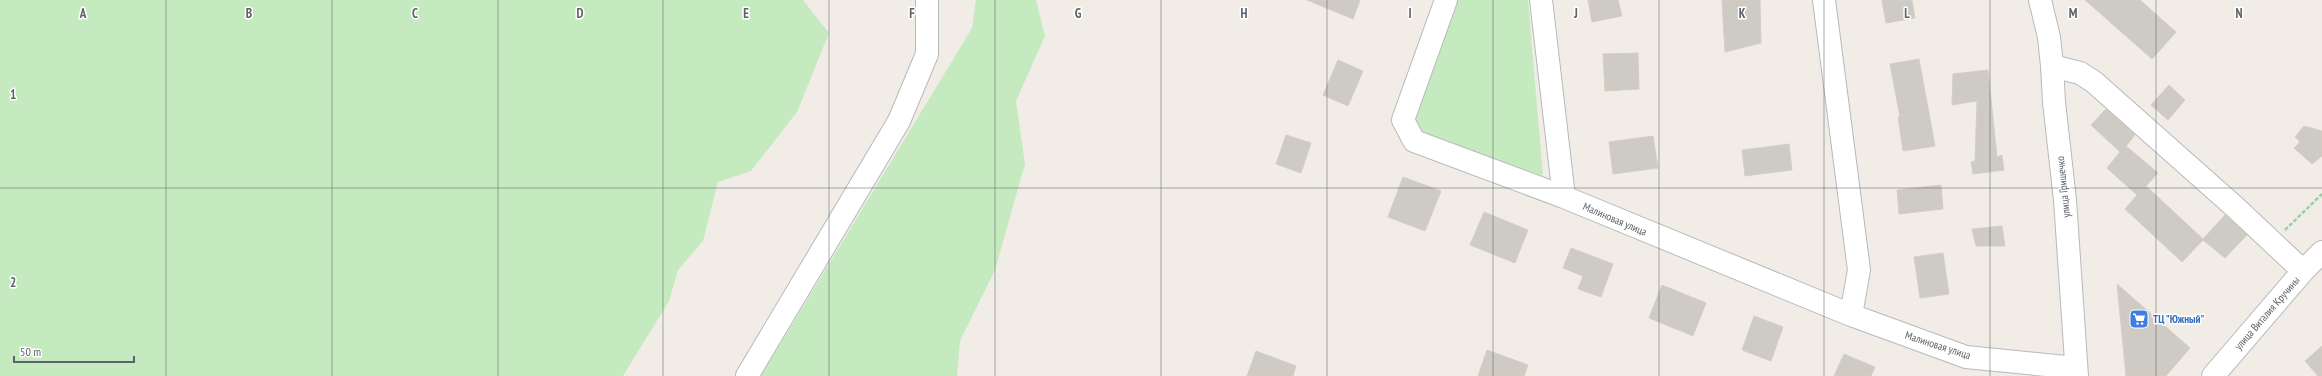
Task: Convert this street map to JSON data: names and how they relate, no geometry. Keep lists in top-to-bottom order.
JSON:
{
  "streets": {
    "street": ["улица Гришечко", "Малиновая улица", "улица Виталия Кручины"]
  },
  "crossings": [
    ["улица Гришечко", "Малиновая улица"]
  ],
  "places": {
    "supermarket": ["ТЦ \"Южный\""]
  },
  "scale_bar": "50 m",
  "grid": {
    "columns": [
      "A",
      "B",
      "C",
      "D",
      "E",
      "F",
      "G",
      "H",
      "I",
      "J",
      "K",
      "L",
      "M",
      "N"
    ],
    "rows": ["1", "2"]
  }
}
